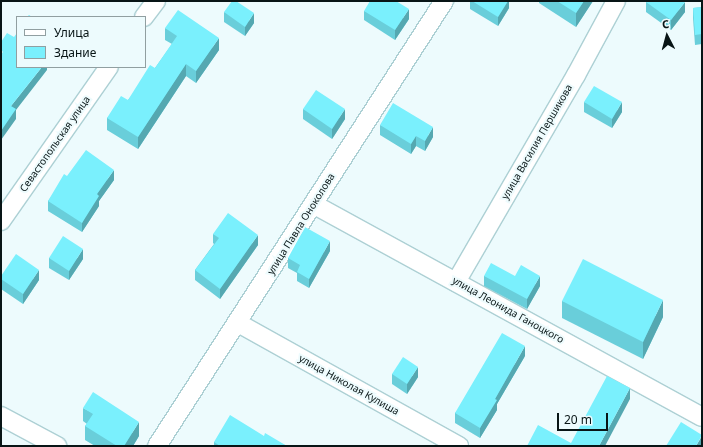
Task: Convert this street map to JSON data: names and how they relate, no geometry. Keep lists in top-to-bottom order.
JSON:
{
  "streets": {
    "street": [
      "улица Василия Першикова",
      "Севастопольская улица",
      "улица Павла Оноколова",
      "улица Леонида Ганоцкого",
      "улица Николая Кулиша"
    ]
  },
  "crossings": [
    ["улица Василия Першикова", "улица Леонида Ганоцкого"],
    ["улица Павла Оноколова", "улица Леонида Ганоцкого"],
    ["улица Павла Оноколова", "улица Николая Кулиша"]
  ],
  "legend": ["Улица", "Здание"],
  "scale_bar": "20 m",
  "north": "top"
}
